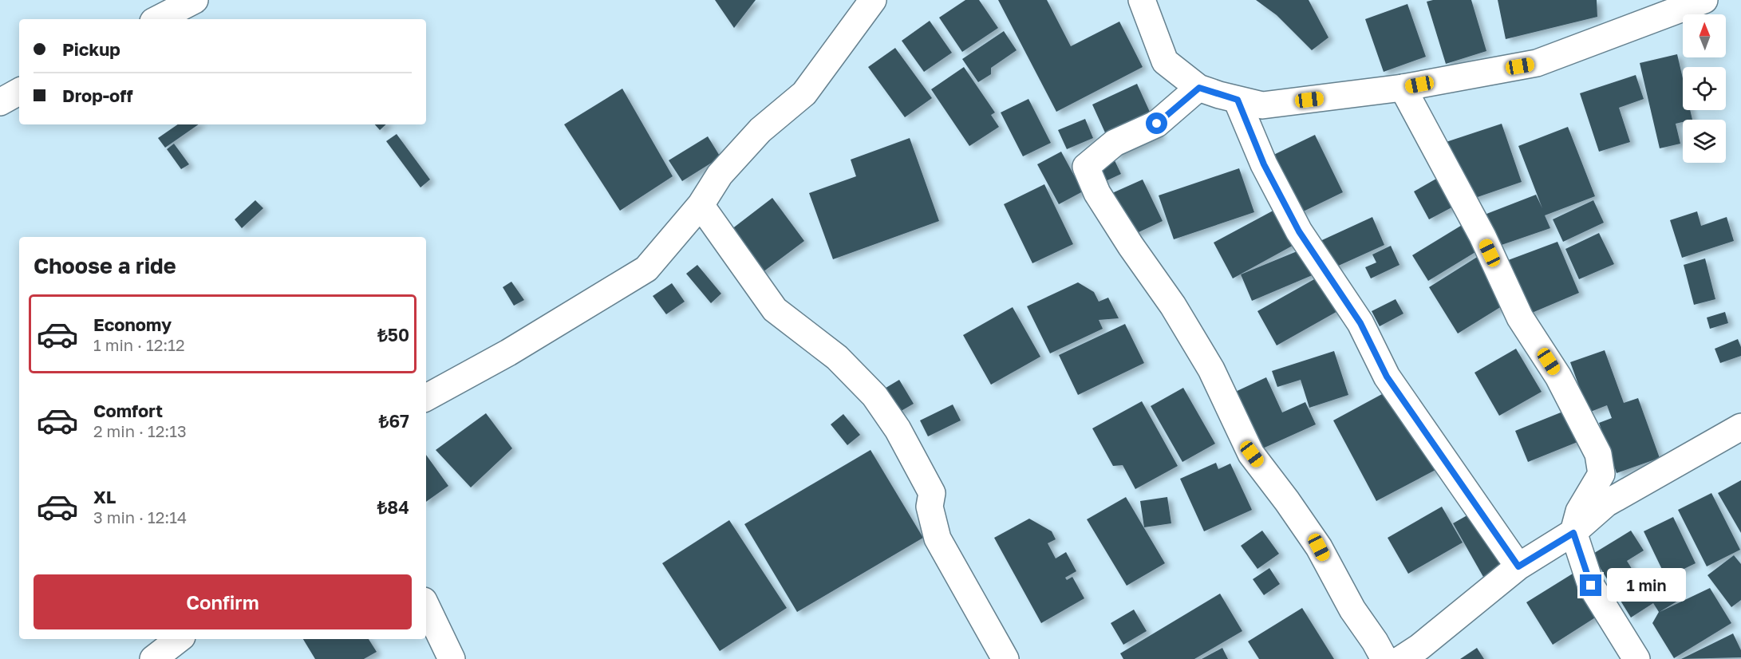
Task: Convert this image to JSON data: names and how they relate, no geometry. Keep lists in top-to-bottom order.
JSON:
{
  "north": "top",
  "page": {
    "banner": ["Pickup", "Drop-off"],
    "heading": "Choose a ride",
    "list": [
      {
        "name": "Economy",
        "note": "1 min · 12:12",
        "value": "₺50"
      },
      {
        "name": "Comfort",
        "note": "2 min · 12:13",
        "value": "₺67"
      },
      {
        "name": "XL",
        "note": "3 min · 12:14",
        "value": "₺84"
      }
    ],
    "buttons": "Confirm",
    "bubble": "1 min"
  }
}
